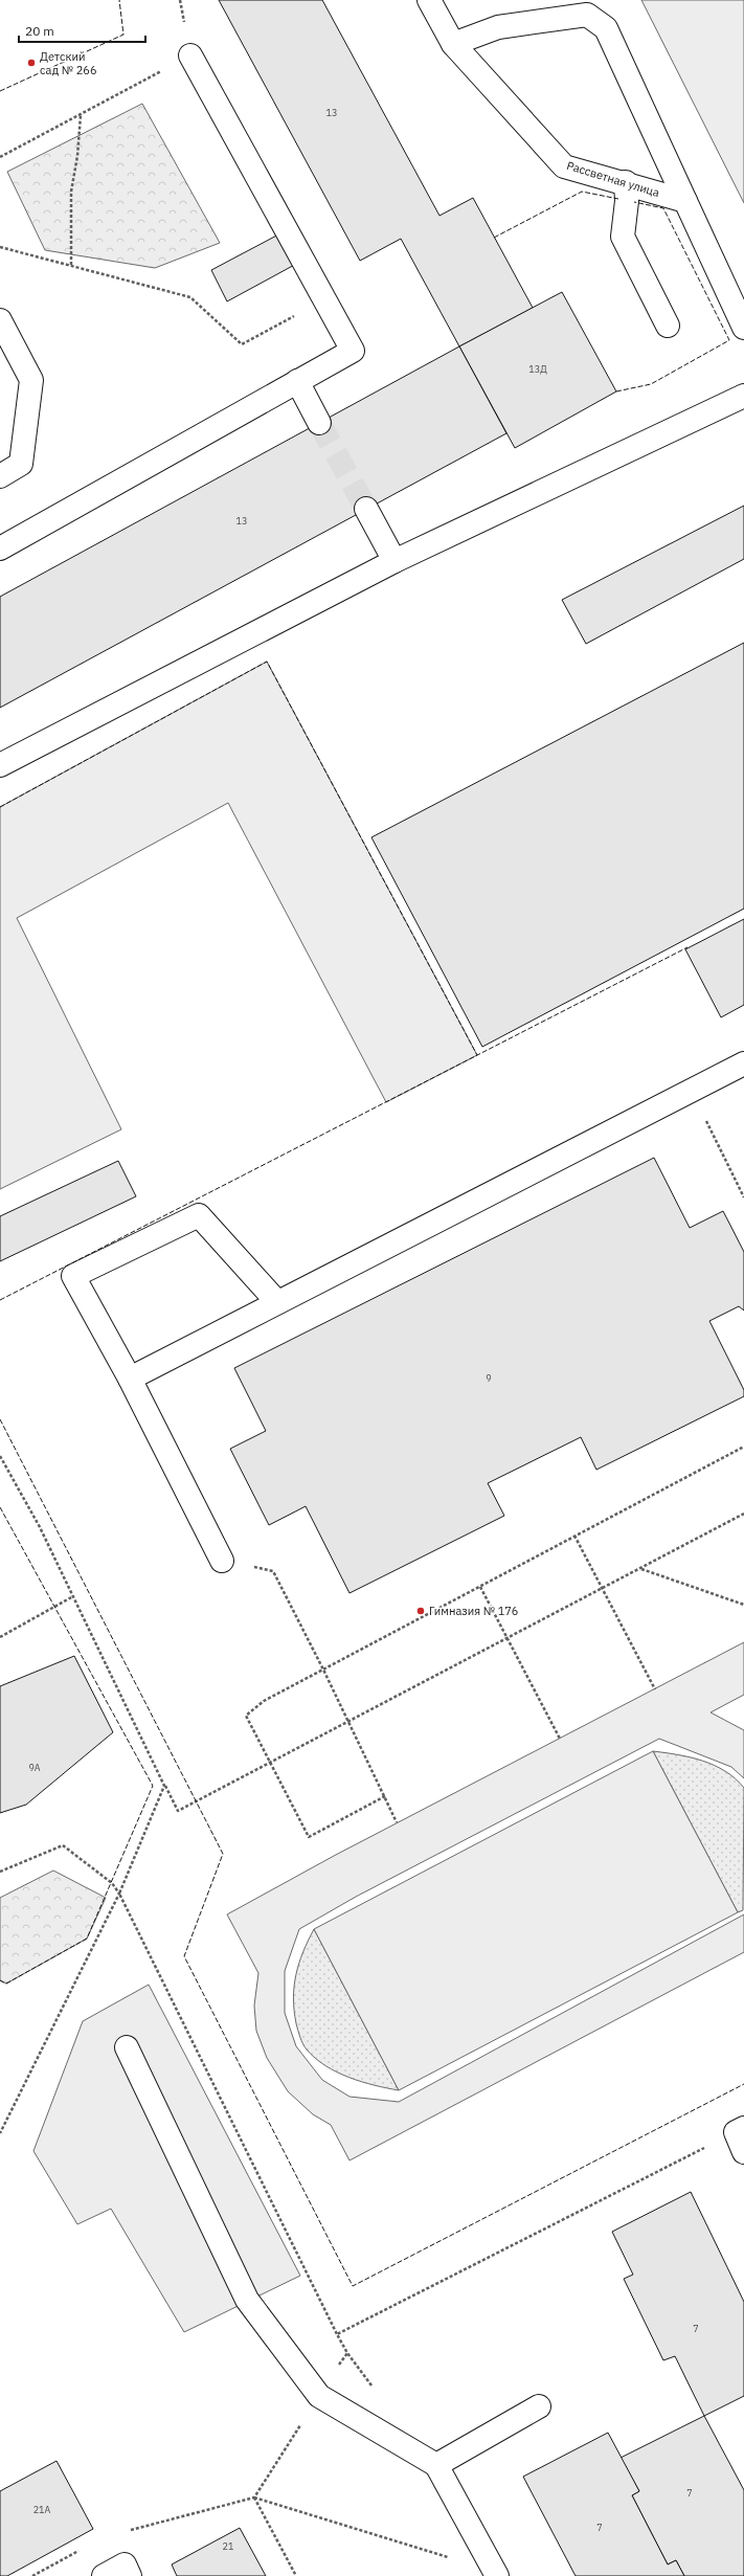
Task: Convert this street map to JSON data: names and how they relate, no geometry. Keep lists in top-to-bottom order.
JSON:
{
  "streets": {
    "street": ["Рассветная улица"]
  },
  "places": ["Детский сад № 266", "Гимназия № 176"],
  "house_numbers": [
    "13",
    "13Д",
    "13",
    "9",
    "9А",
    "7",
    "7",
    "21А",
    "7",
    "21"
  ],
  "scale_bar": "20 m"
}
